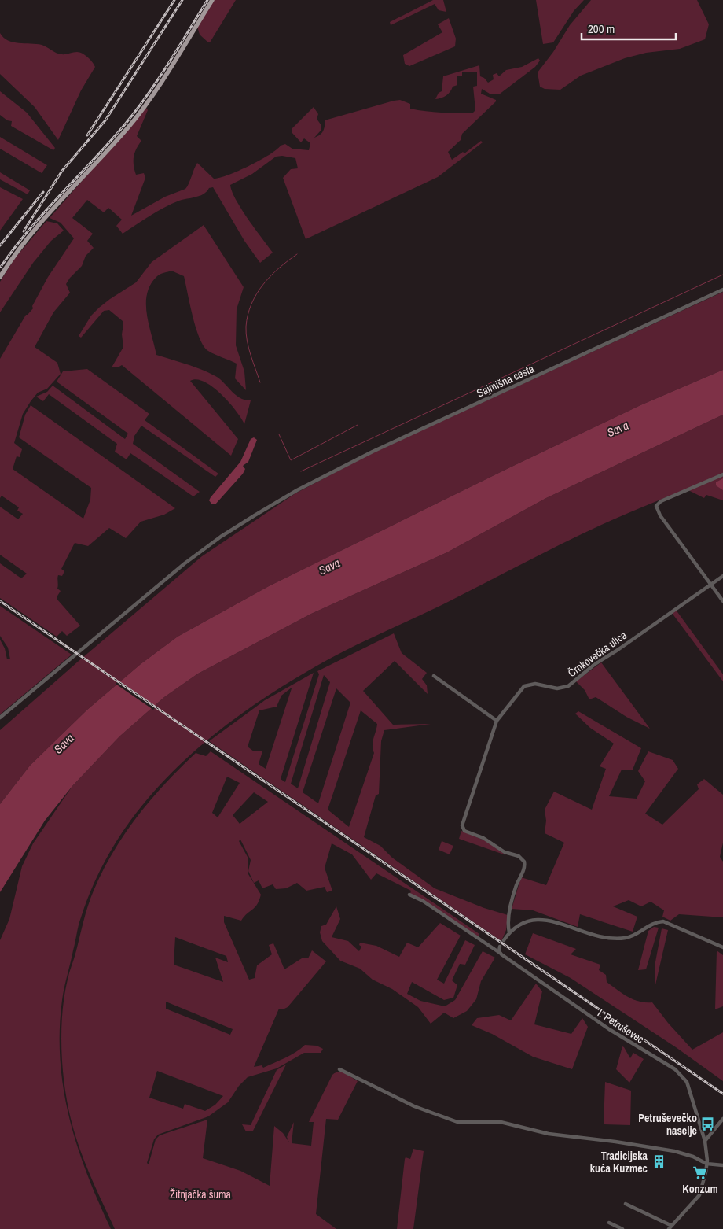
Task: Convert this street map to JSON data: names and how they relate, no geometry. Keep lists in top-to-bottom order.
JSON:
{
  "streets": {
    "street": ["Sajmišna cesta", "Črnkovečka ulica", "I. Petruševec"]
  },
  "water": ["Sava"],
  "parks": ["Žitnjačka šuma"],
  "places": {
    "bus stop": ["Petruševečko naselje"],
    "building": ["Tradicijska kuća Kuzmec"],
    "supermarket": ["Konzum"]
  },
  "scale_bar": "200 m"
}
